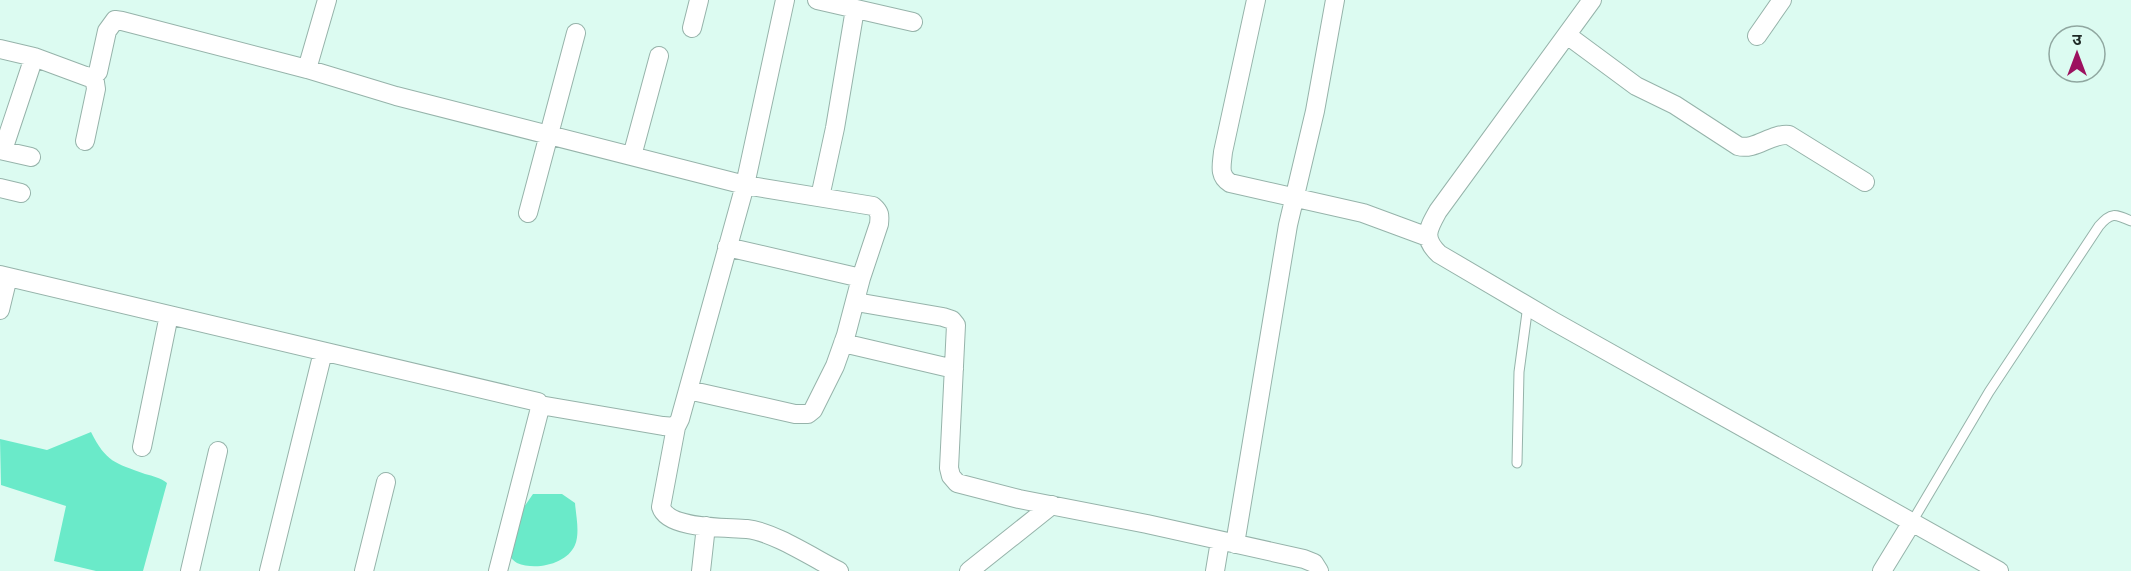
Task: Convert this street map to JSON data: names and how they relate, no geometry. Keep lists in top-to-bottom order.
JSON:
{
  "north": "top"
}
